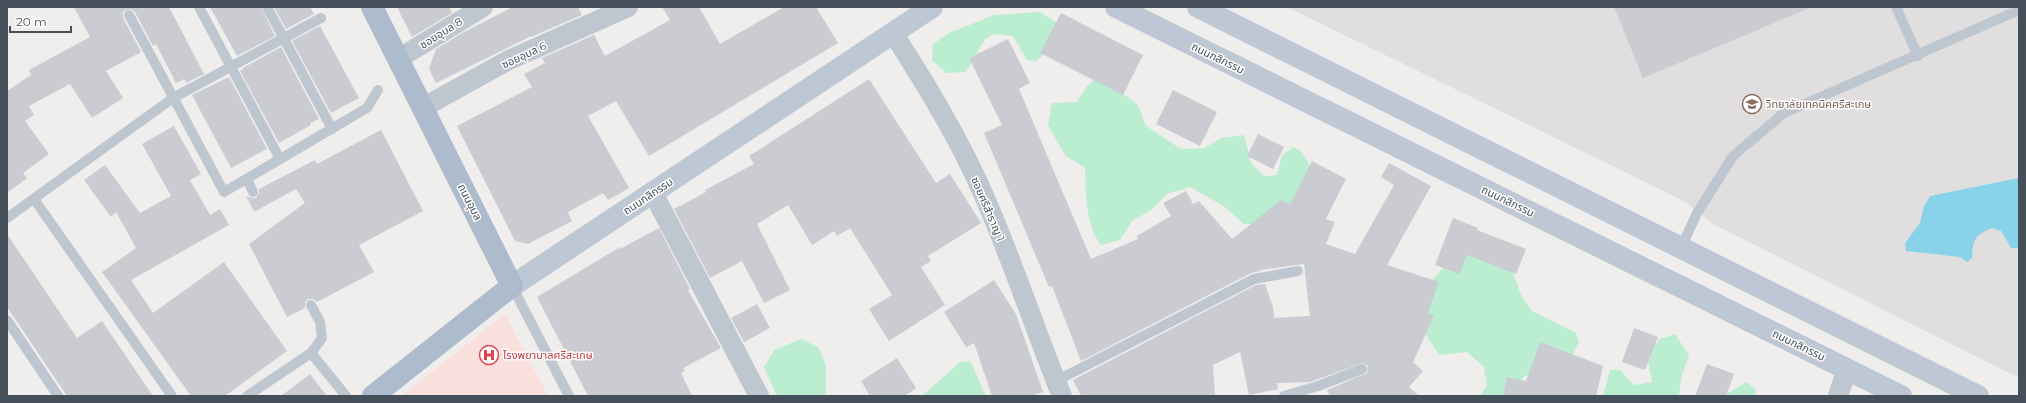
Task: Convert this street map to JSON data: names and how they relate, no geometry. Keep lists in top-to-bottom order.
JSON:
{
  "streets": {
    "main road": ["ถนนกสิกรรม", "ถนนอุบล"],
    "street": ["ซอยอุบล 8", "ซอยอุบล 6", "ซอยศรีสำราญ 1"]
  },
  "crossings": [
    ["ซอยอุบล 8", "ถนนอุบล"],
    ["ซอยอุบล 6", "ถนนอุบล"],
    ["ถนนกสิกรรม", "ถนนอุบล"],
    ["ถนนกสิกรรม", "ซอยศรีสำราญ 1"]
  ],
  "places": {
    "school or university": ["วิทยาลัยเทคนิคศรีสะเกษ"],
    "hospital": ["โรงพยาบาลศรีสะเกษ"]
  },
  "scale_bar": "20 m"
}
